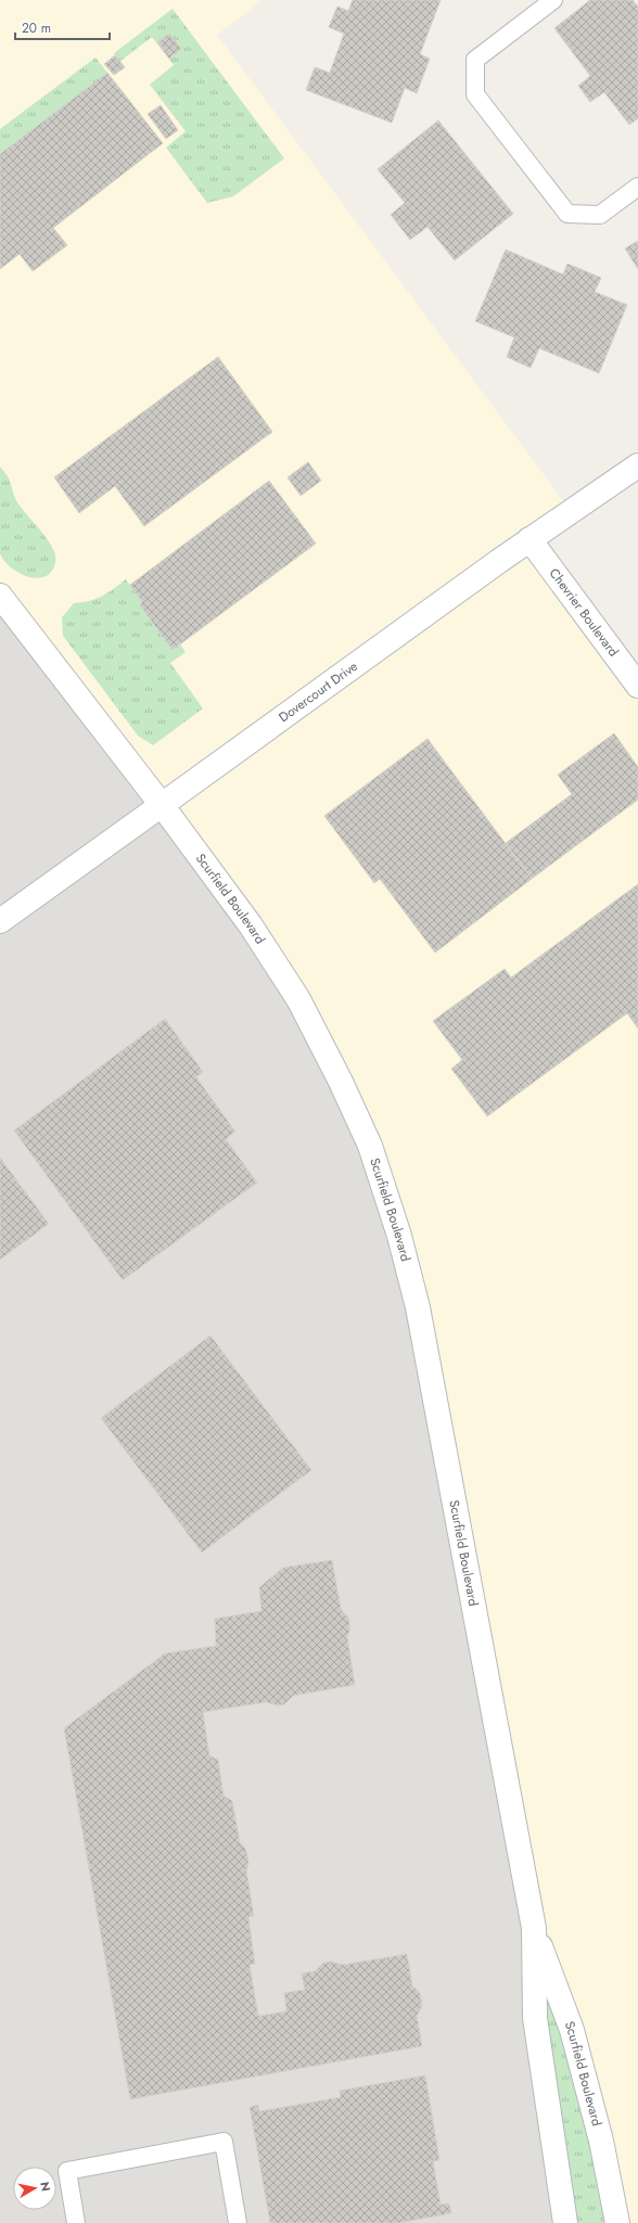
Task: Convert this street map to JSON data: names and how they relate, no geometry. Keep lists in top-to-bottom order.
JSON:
{
  "streets": {
    "street": ["Chevrier Boulevard", "Dovercourt Drive", "Scurfield Boulevard"]
  },
  "crossings": [
    ["Chevrier Boulevard", "Dovercourt Drive"],
    ["Dovercourt Drive", "Scurfield Boulevard"]
  ],
  "scale_bar": "20 m",
  "north": "right"
}
